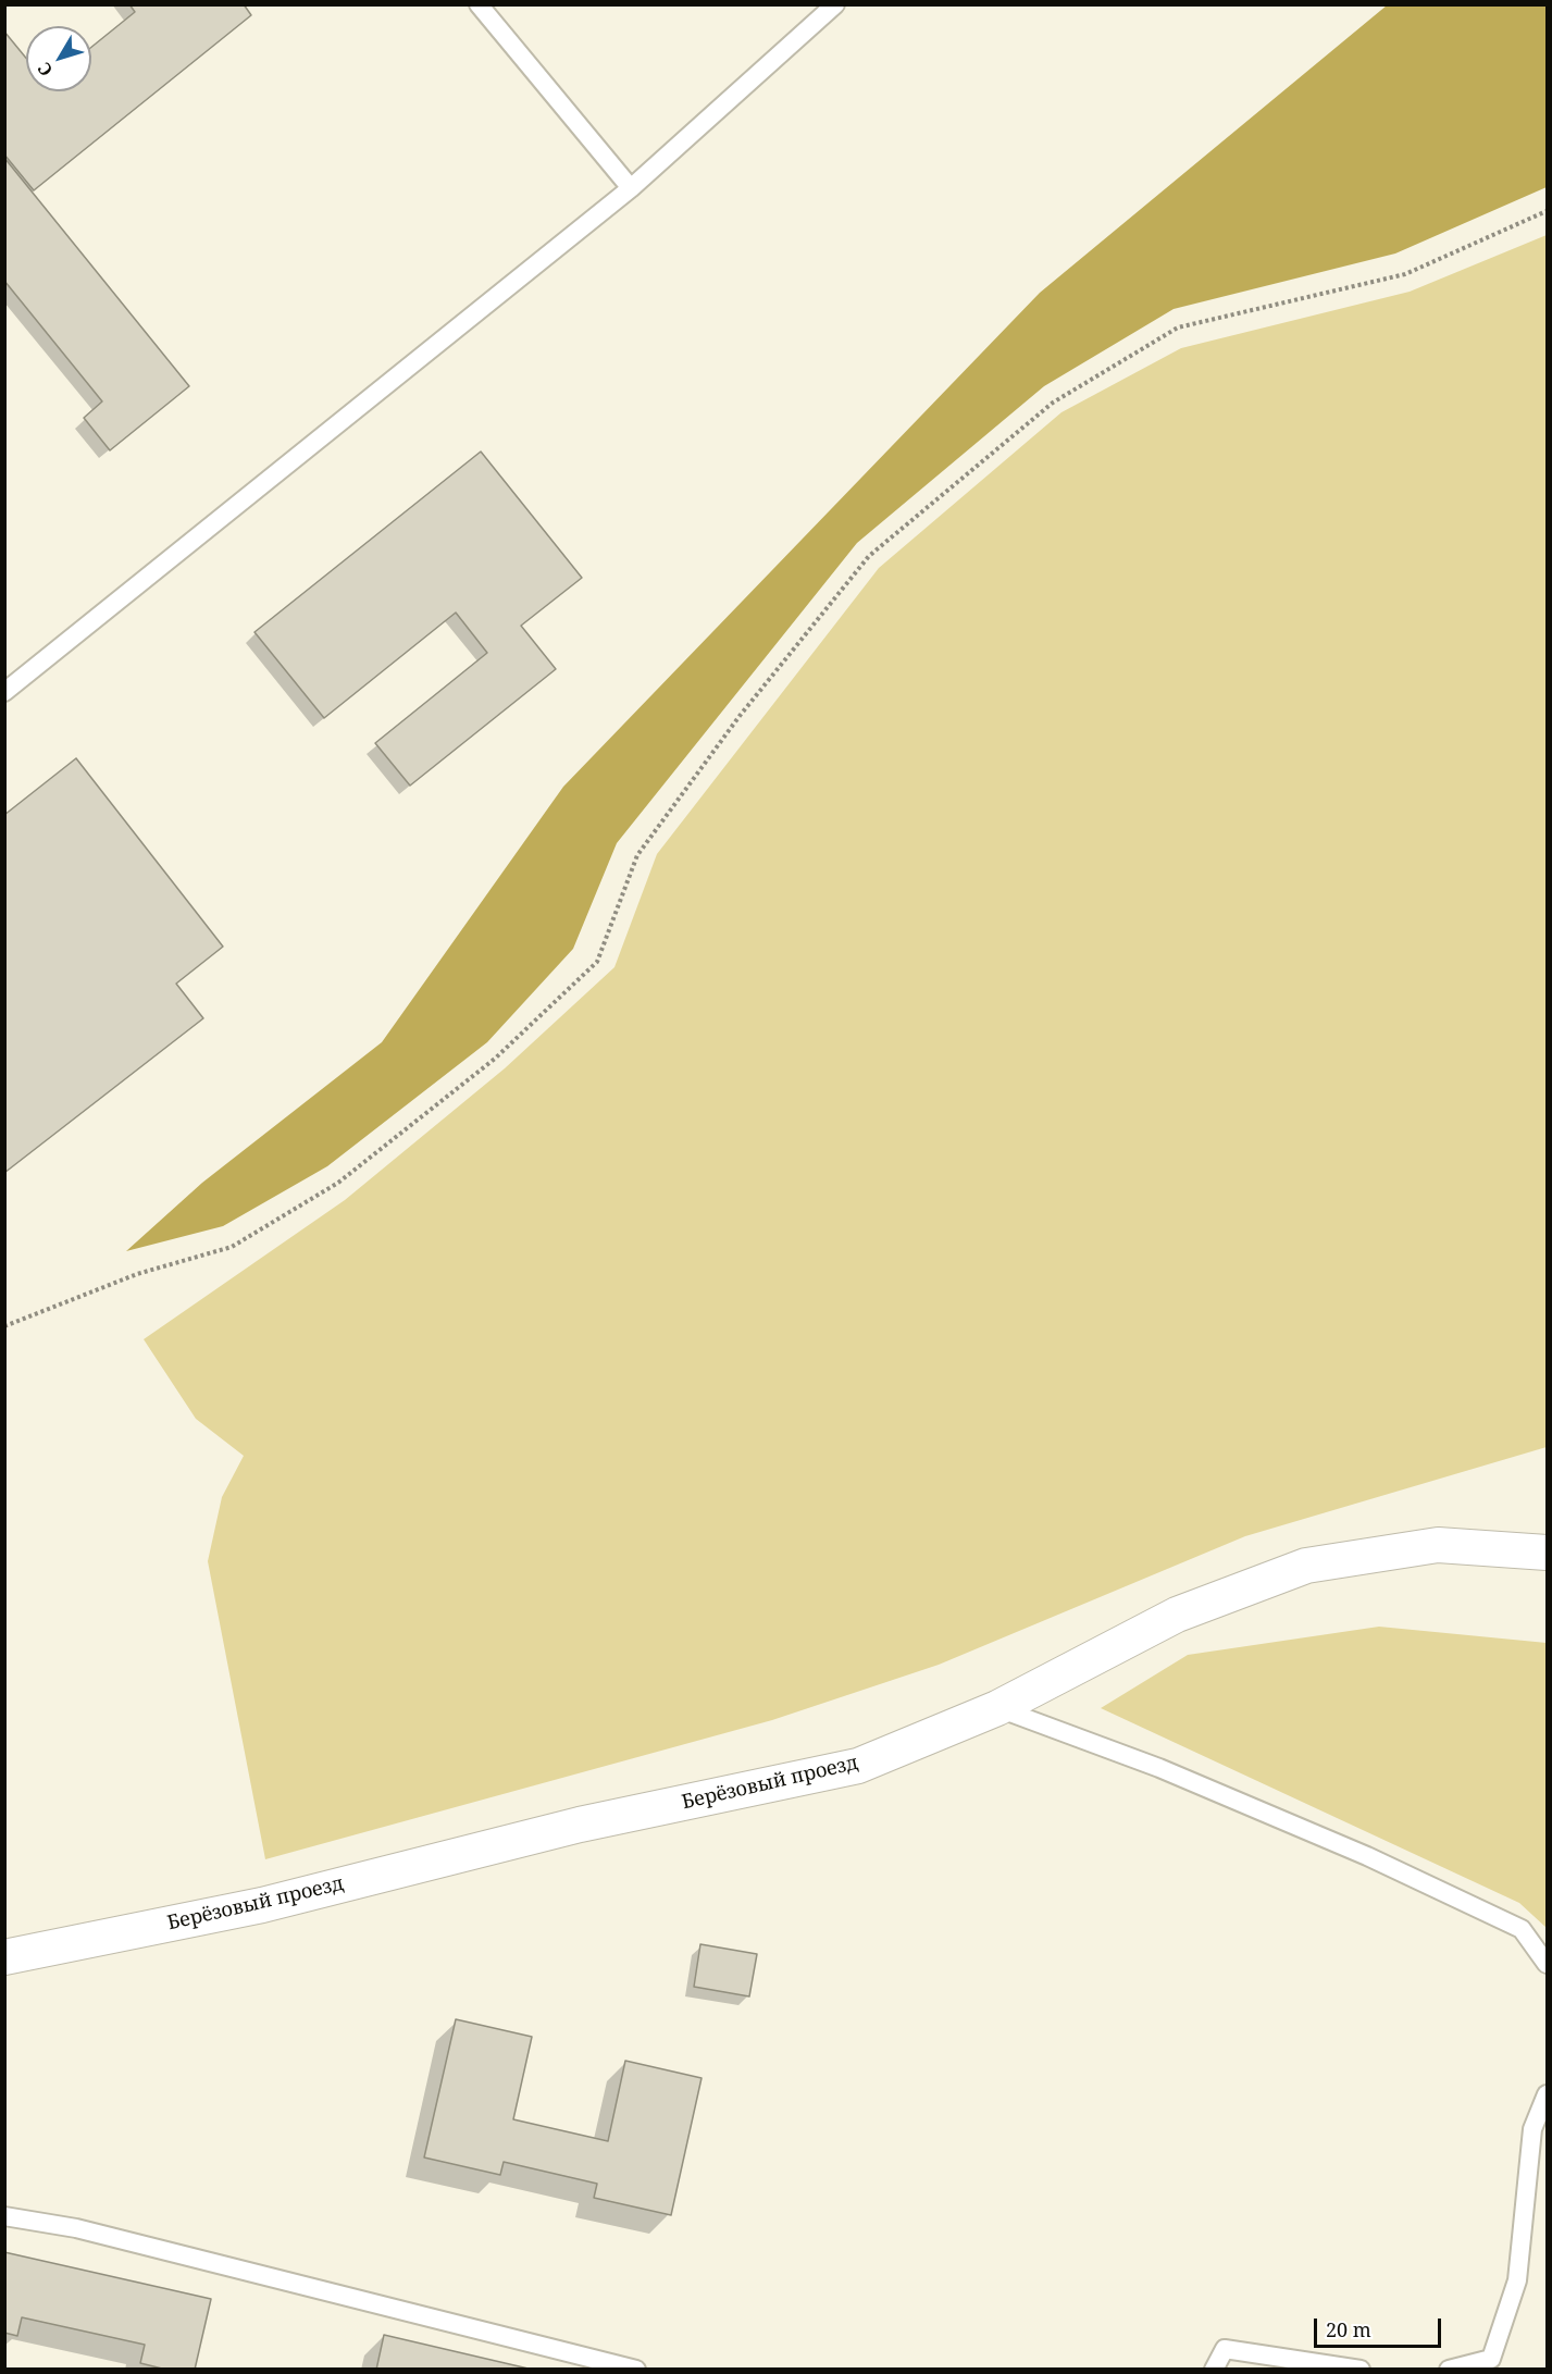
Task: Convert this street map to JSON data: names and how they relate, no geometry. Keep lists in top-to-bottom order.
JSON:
{
  "streets": {
    "street": ["Берёзовый проезд"]
  },
  "scale_bar": "20 m",
  "north": "bottom left"
}
